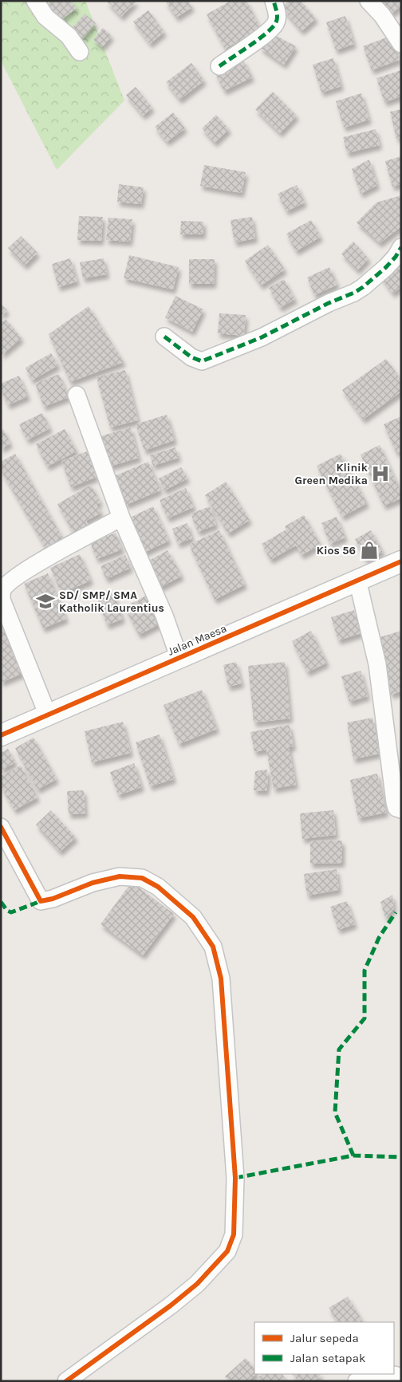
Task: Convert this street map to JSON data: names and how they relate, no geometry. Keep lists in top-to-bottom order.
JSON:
{
  "streets": {
    "street": ["Jalan Maesa"]
  },
  "places": {
    "hospital": ["Klinik Green Medika"],
    "shop": ["Kios 56"],
    "school or university": ["SD/ SMP/ SMA Katholik Laurentius"]
  },
  "legend": ["Jalur sepeda", "Jalan setapak"]
}
